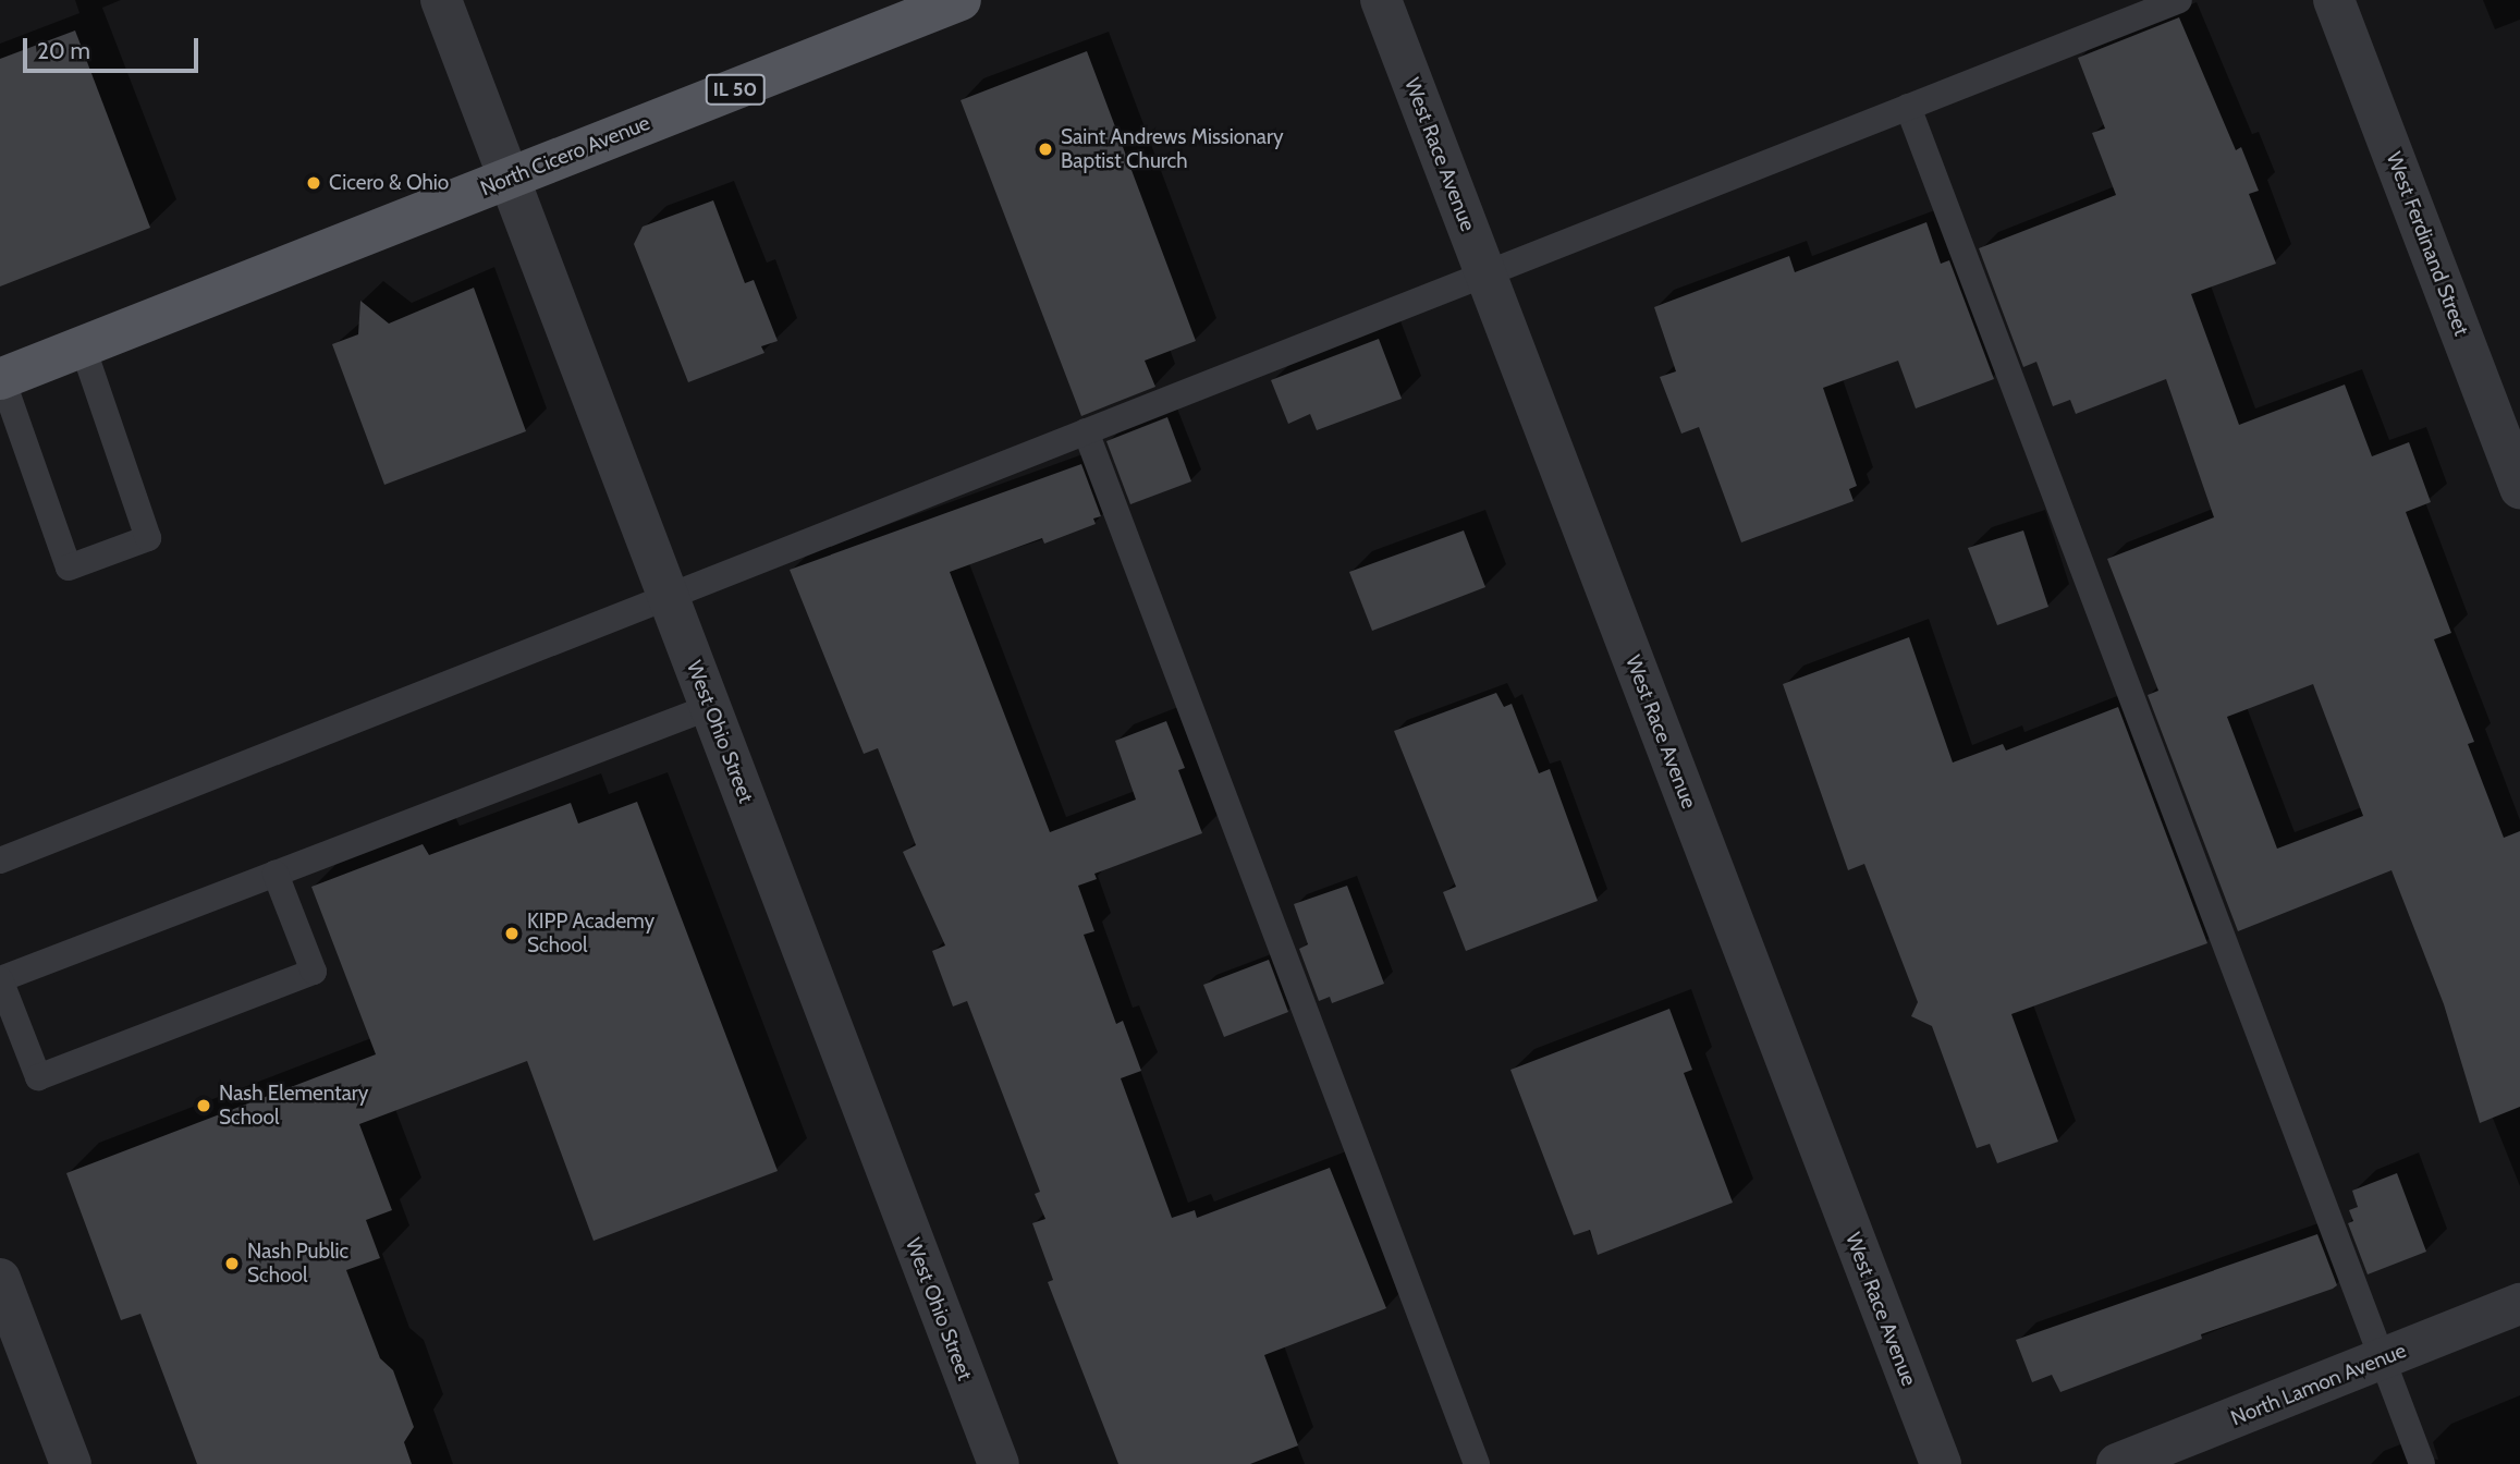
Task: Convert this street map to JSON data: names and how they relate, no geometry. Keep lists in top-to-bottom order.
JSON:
{
  "streets": {
    "main road": ["IL 50", "North Cicero Avenue"],
    "street": [
      "West Race Avenue",
      "West Ferdinand Street",
      "West Ohio Street",
      "North Lamon Avenue"
    ]
  },
  "crossings": [
    ["North Cicero Avenue", "West Ohio Street"]
  ],
  "places": [
    "Saint Andrews Missionary Baptist Church",
    "Cicero & Ohio",
    "KIPP Academy School",
    "Nash Elementary School",
    "Nash Public School"
  ],
  "scale_bar": "20 m"
}
